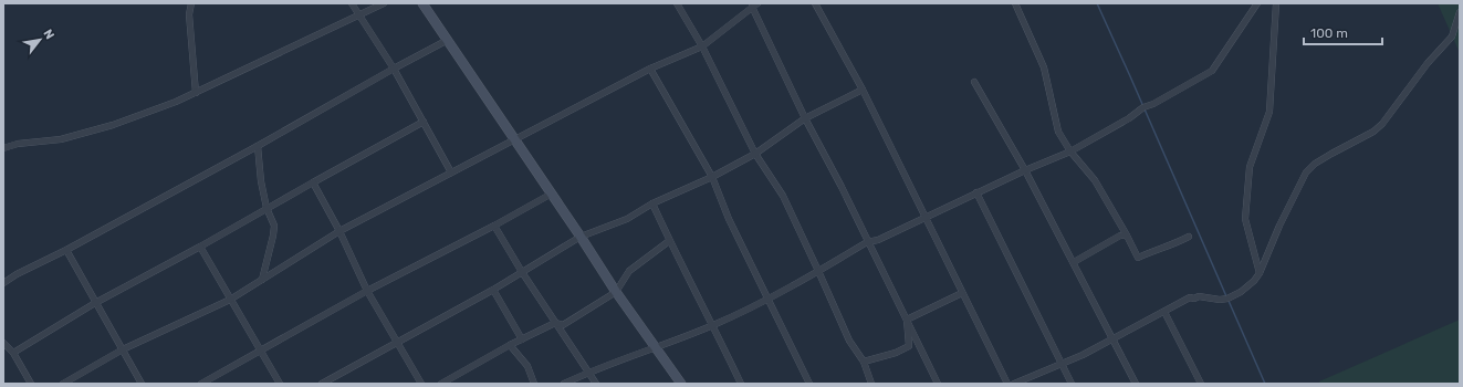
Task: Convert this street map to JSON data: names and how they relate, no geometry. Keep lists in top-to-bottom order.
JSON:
{
  "scale_bar": "100 m",
  "north": "top right"
}
